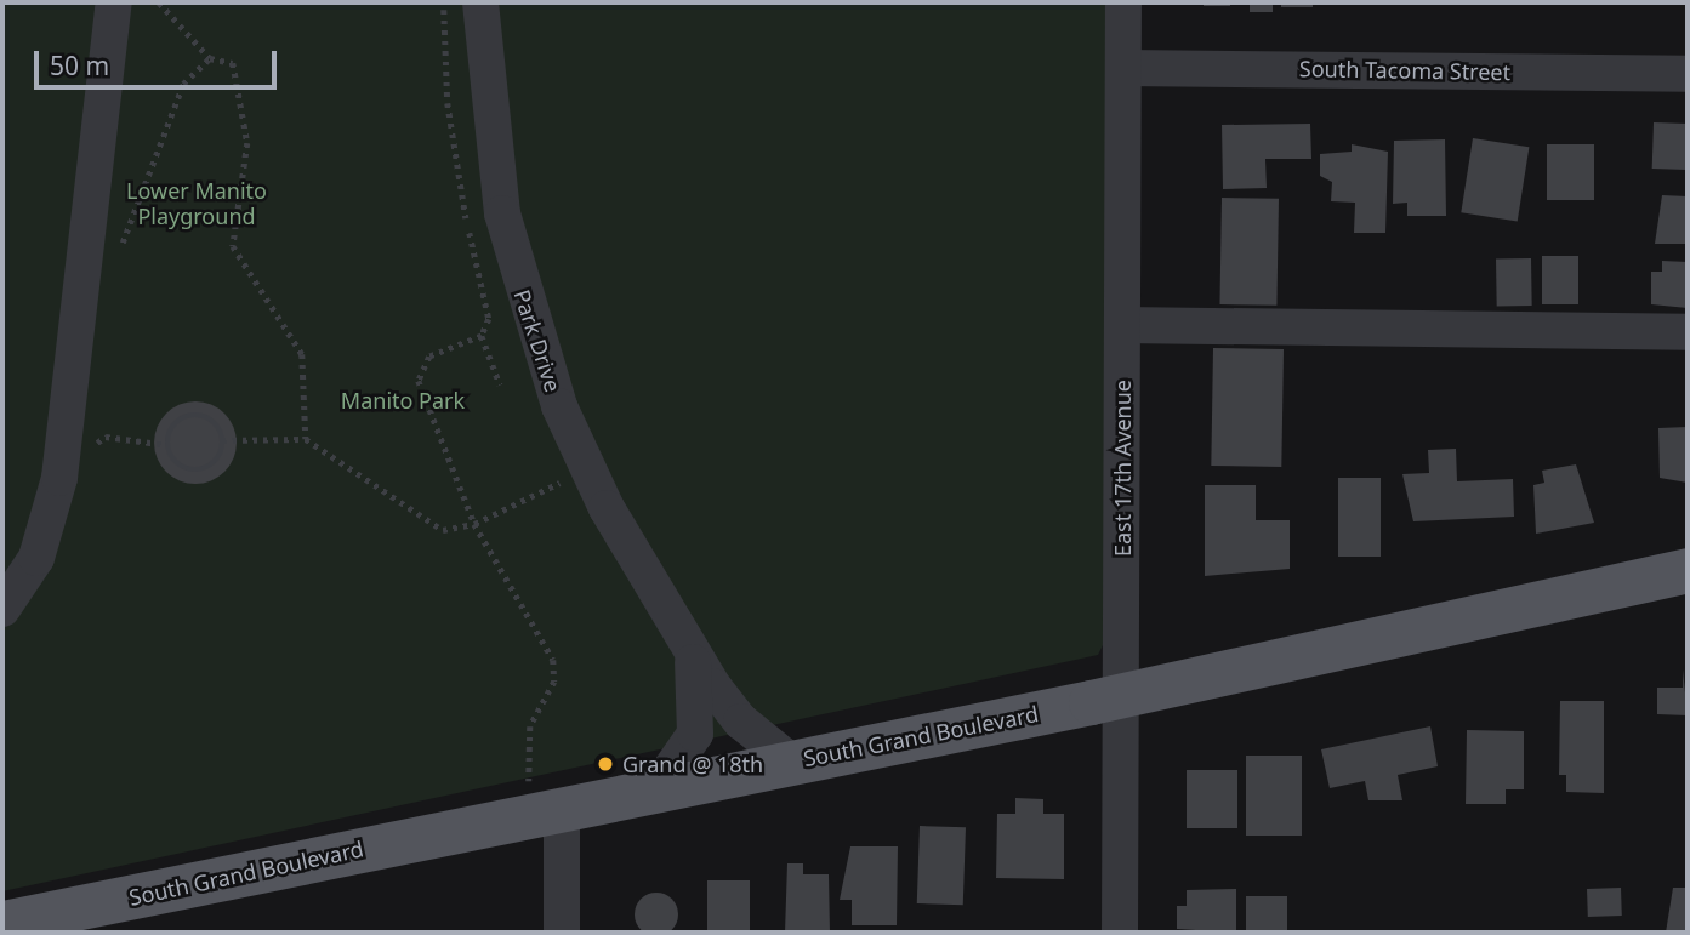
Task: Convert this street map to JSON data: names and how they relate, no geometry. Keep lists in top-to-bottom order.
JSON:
{
  "streets": {
    "main road": ["South Grand Boulevard"],
    "street": ["South Tacoma Street", "Park Drive", "East 17th Avenue"]
  },
  "crossings": [
    ["South Tacoma Street", "East 17th Avenue"],
    ["Park Drive", "South Grand Boulevard"],
    ["East 17th Avenue", "South Grand Boulevard"]
  ],
  "parks": ["Lower Manito Playground", "Manito Park"],
  "places": ["Grand @ 18th"],
  "scale_bar": "50 m"
}
